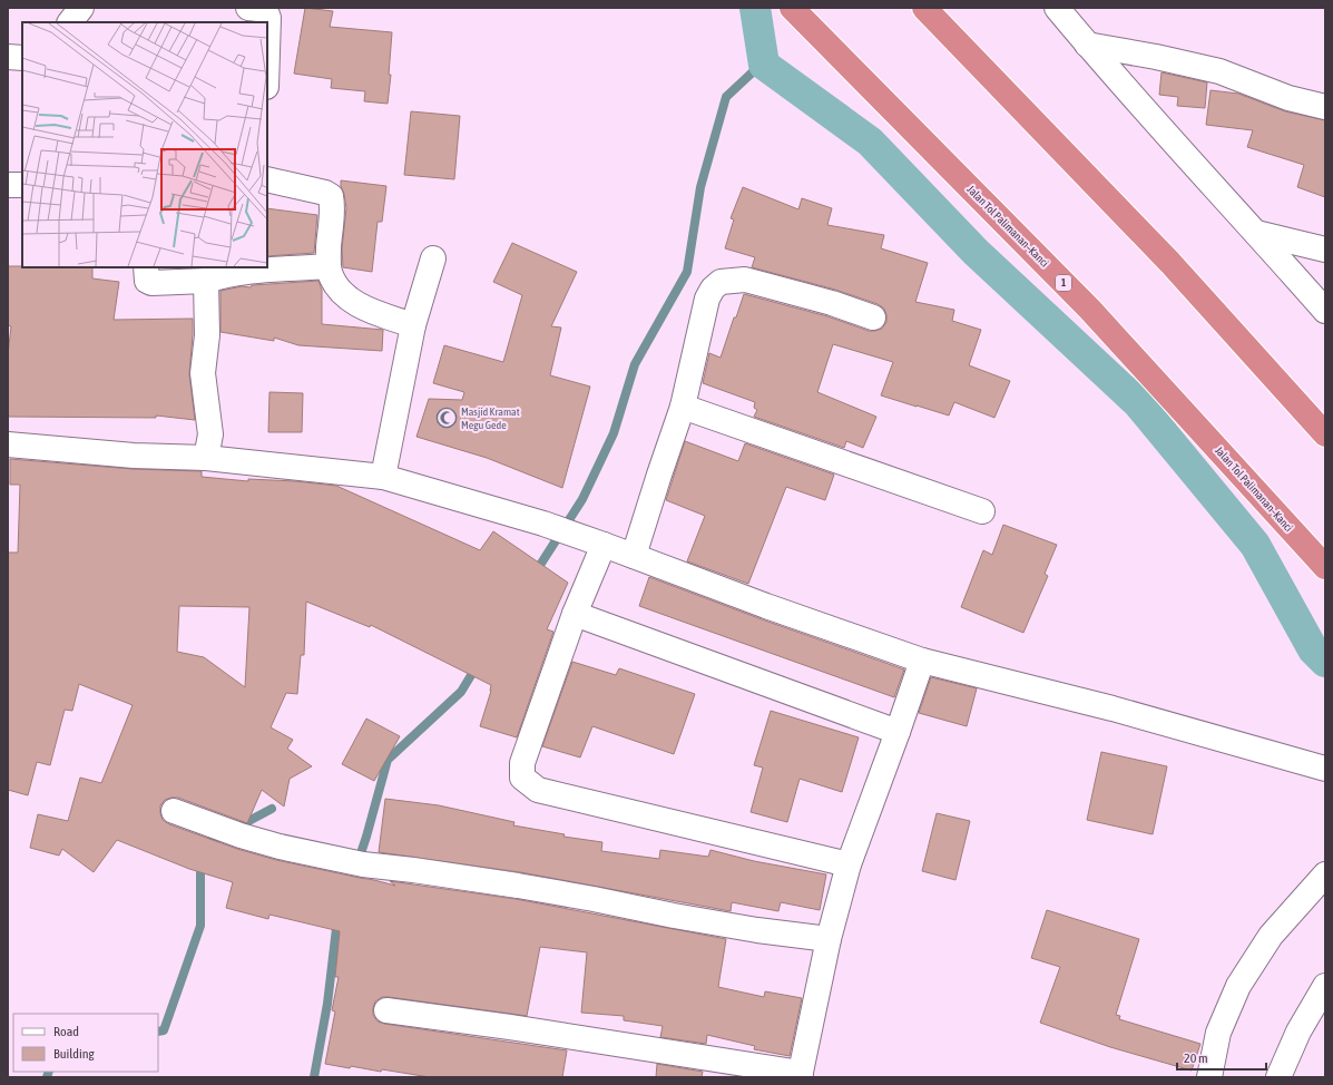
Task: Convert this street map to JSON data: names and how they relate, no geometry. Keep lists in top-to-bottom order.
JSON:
{
  "streets": {
    "highway": ["Jalan Tol Palimanan–Kanci", "1"]
  },
  "places": {
    "mosque": ["Masjid Kramat Megu Gede"]
  },
  "legend": ["Road", "Building"],
  "scale_bar": "20 m"
}
